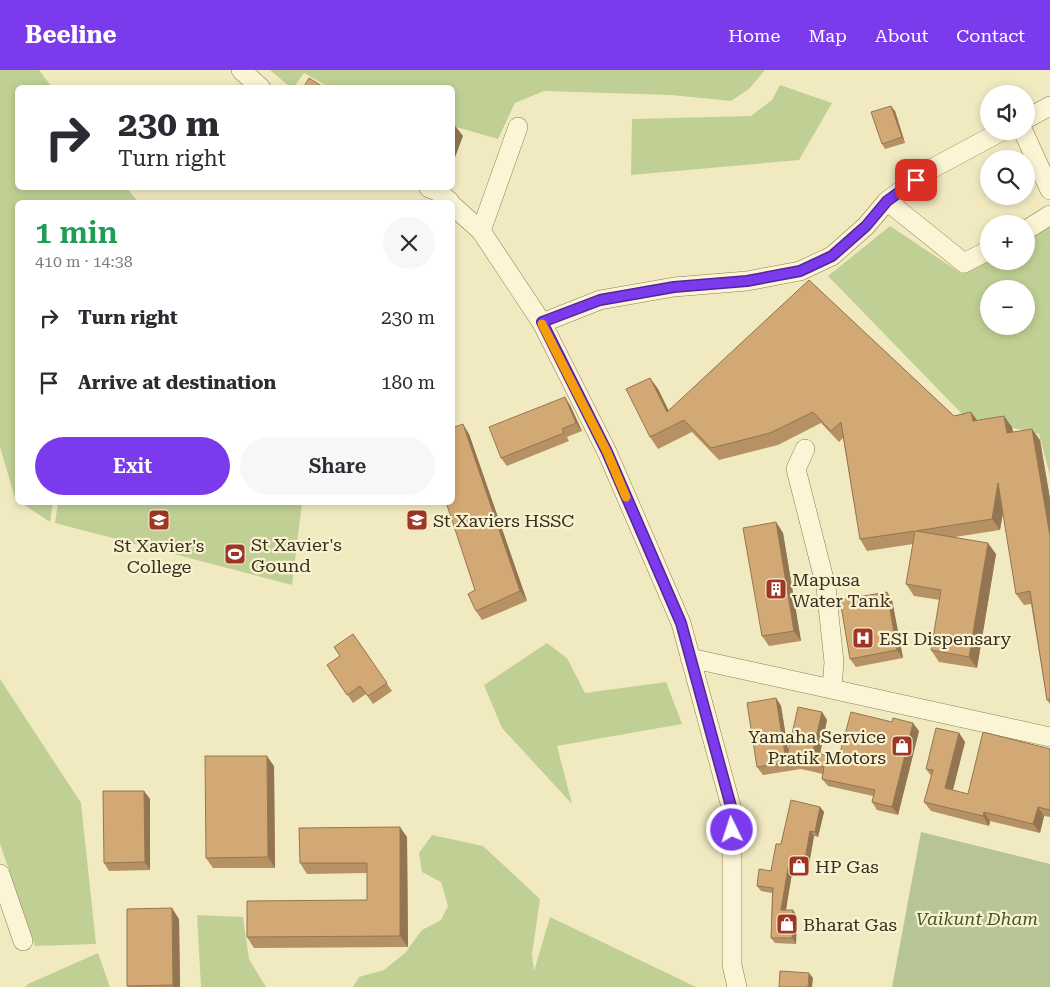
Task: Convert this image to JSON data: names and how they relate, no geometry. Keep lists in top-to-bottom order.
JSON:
{
  "parks": ["Vaikunt Dham"],
  "places": {
    "school or university": ["St Xavier's College", "St Xaviers HSSC"],
    "sports": ["St Xavier's Gound"],
    "building": ["Mapusa Water Tank"],
    "hospital": ["ESI Dispensary"],
    "shop": ["Yamaha Service Pratik Motors", "HP Gas", "Bharat Gas"]
  },
  "page": {
    "header": "Beeline",
    "nav": [
      "Home",
      "Map",
      "About",
      "Contact"
    ],
    "map_buttons": ["+", "−"],
    "turn": ["230 m", "Turn right"],
    "heading": ["1 min", "410 m · 14:38"],
    "list": [
      {
        "name": "Turn right",
        "value": "230 m"
      },
      {
        "name": "Arrive at destination",
        "value": "180 m"
      }
    ],
    "buttons": ["Exit", "Share"]
  }
}
